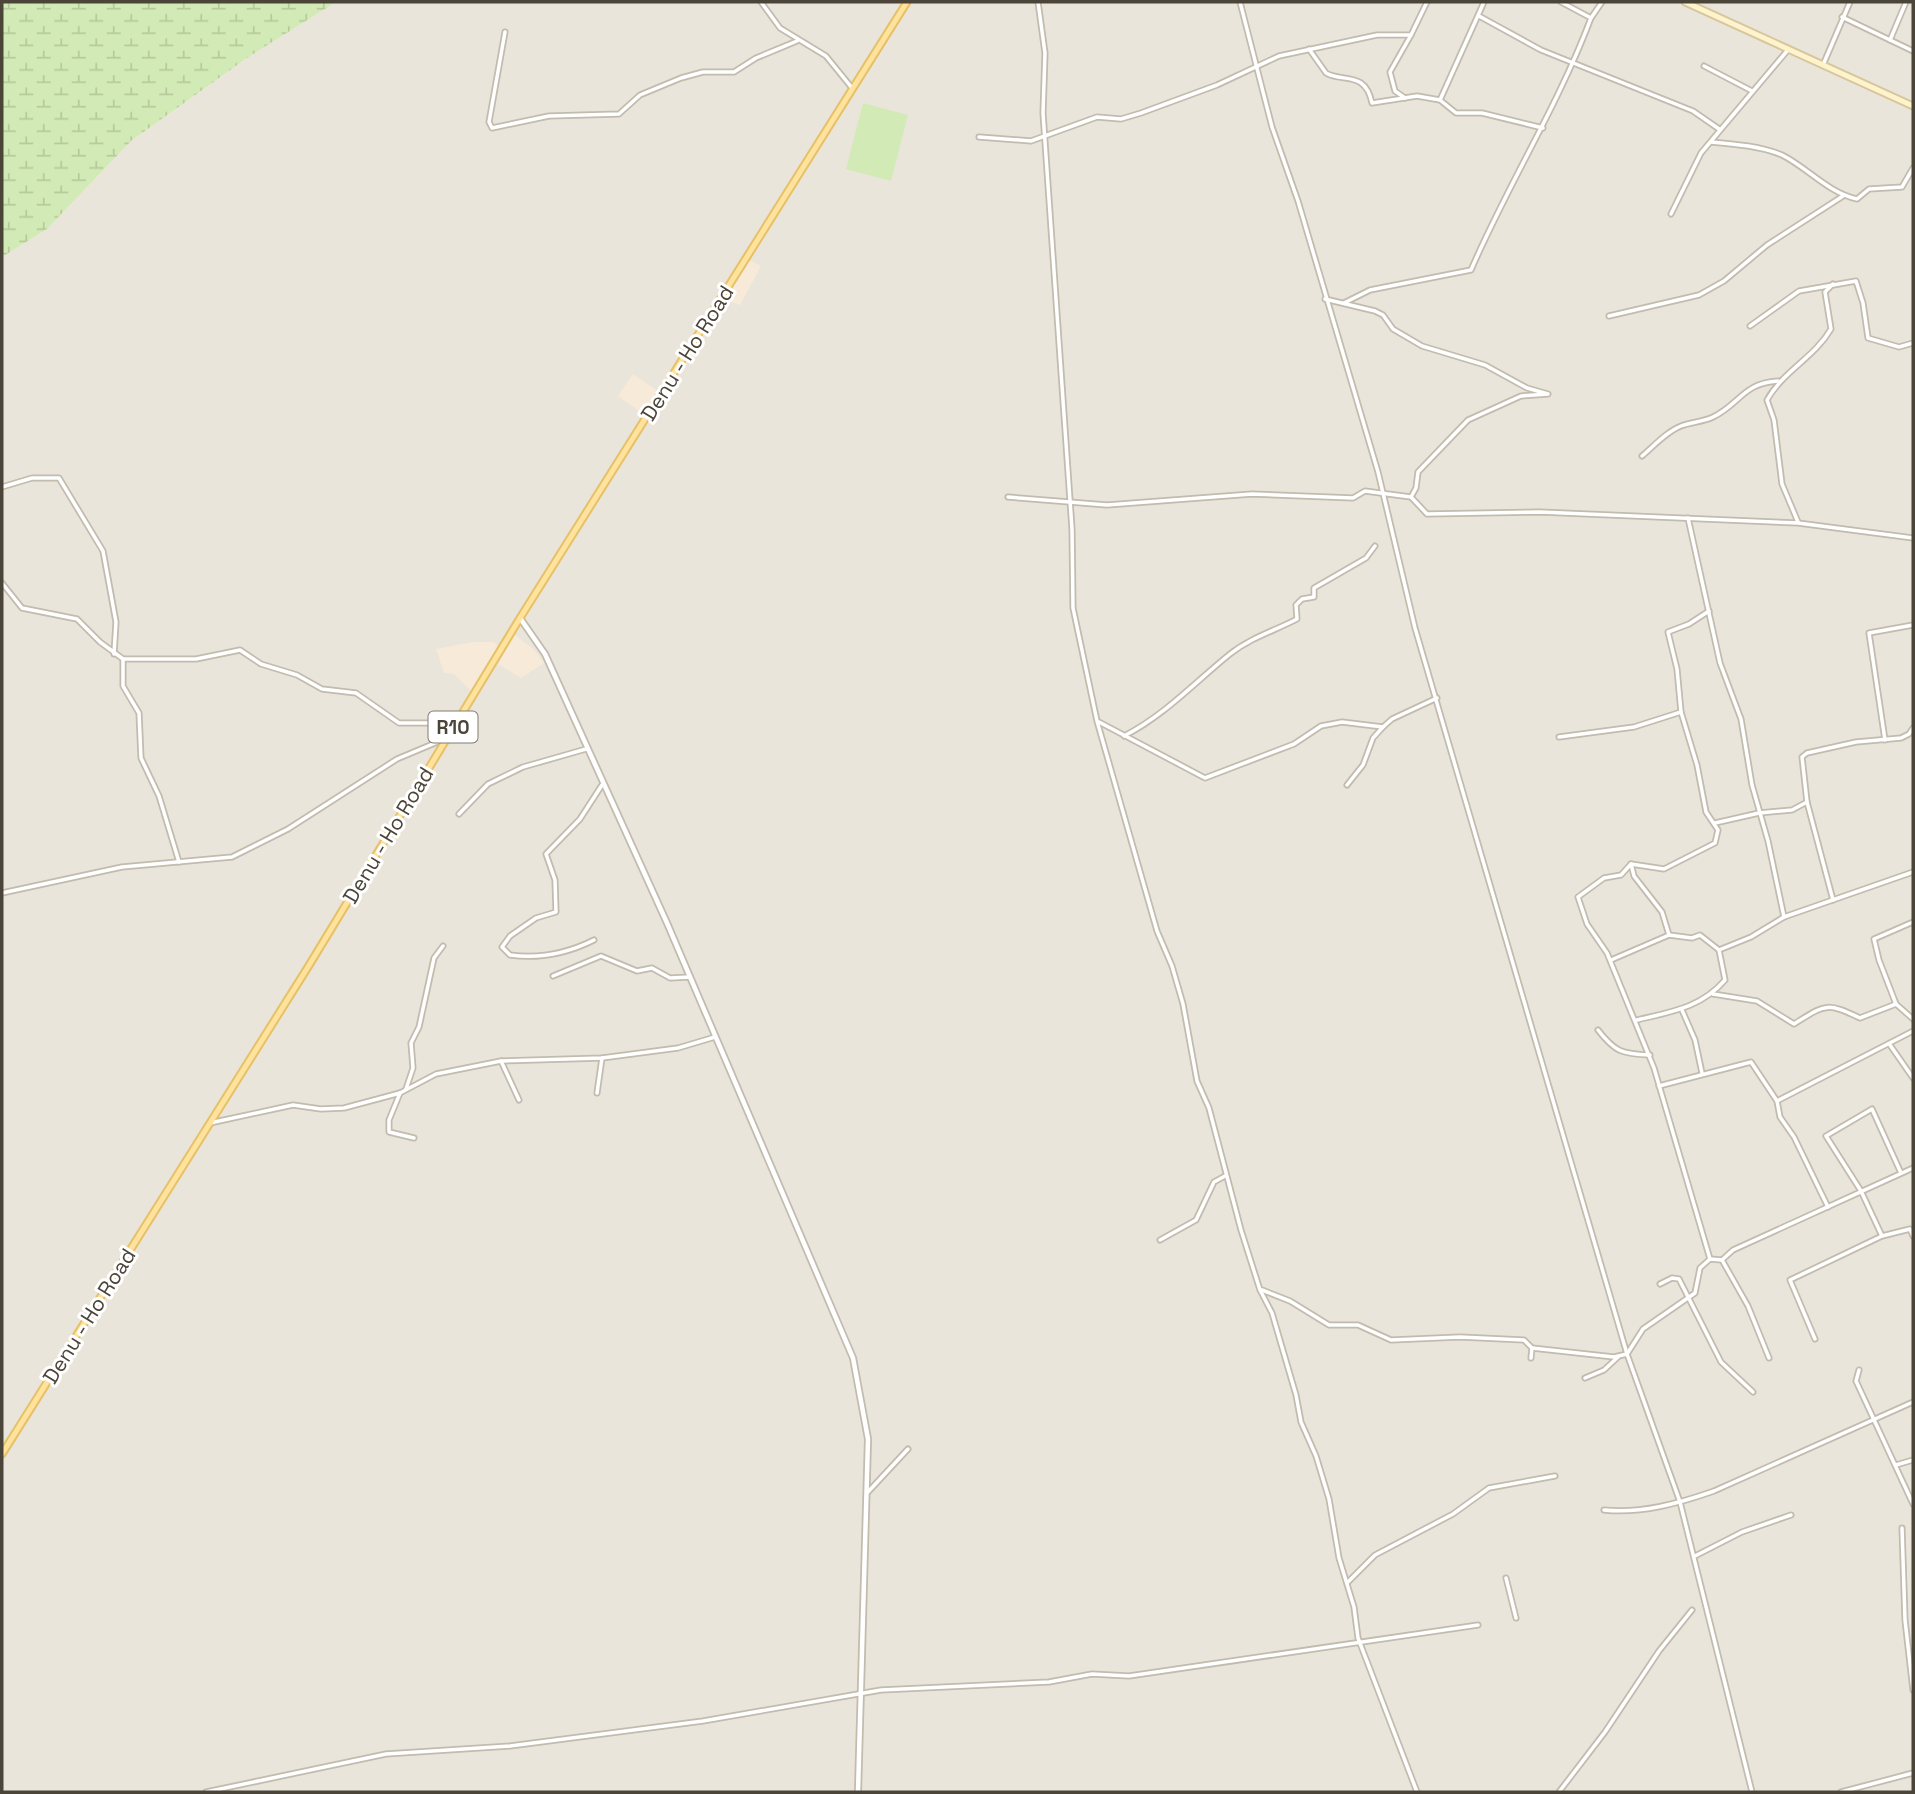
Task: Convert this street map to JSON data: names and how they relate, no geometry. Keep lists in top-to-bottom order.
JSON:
{
  "streets": {
    "main road": ["Denu - Ho Road", "R10"]
  }
}
